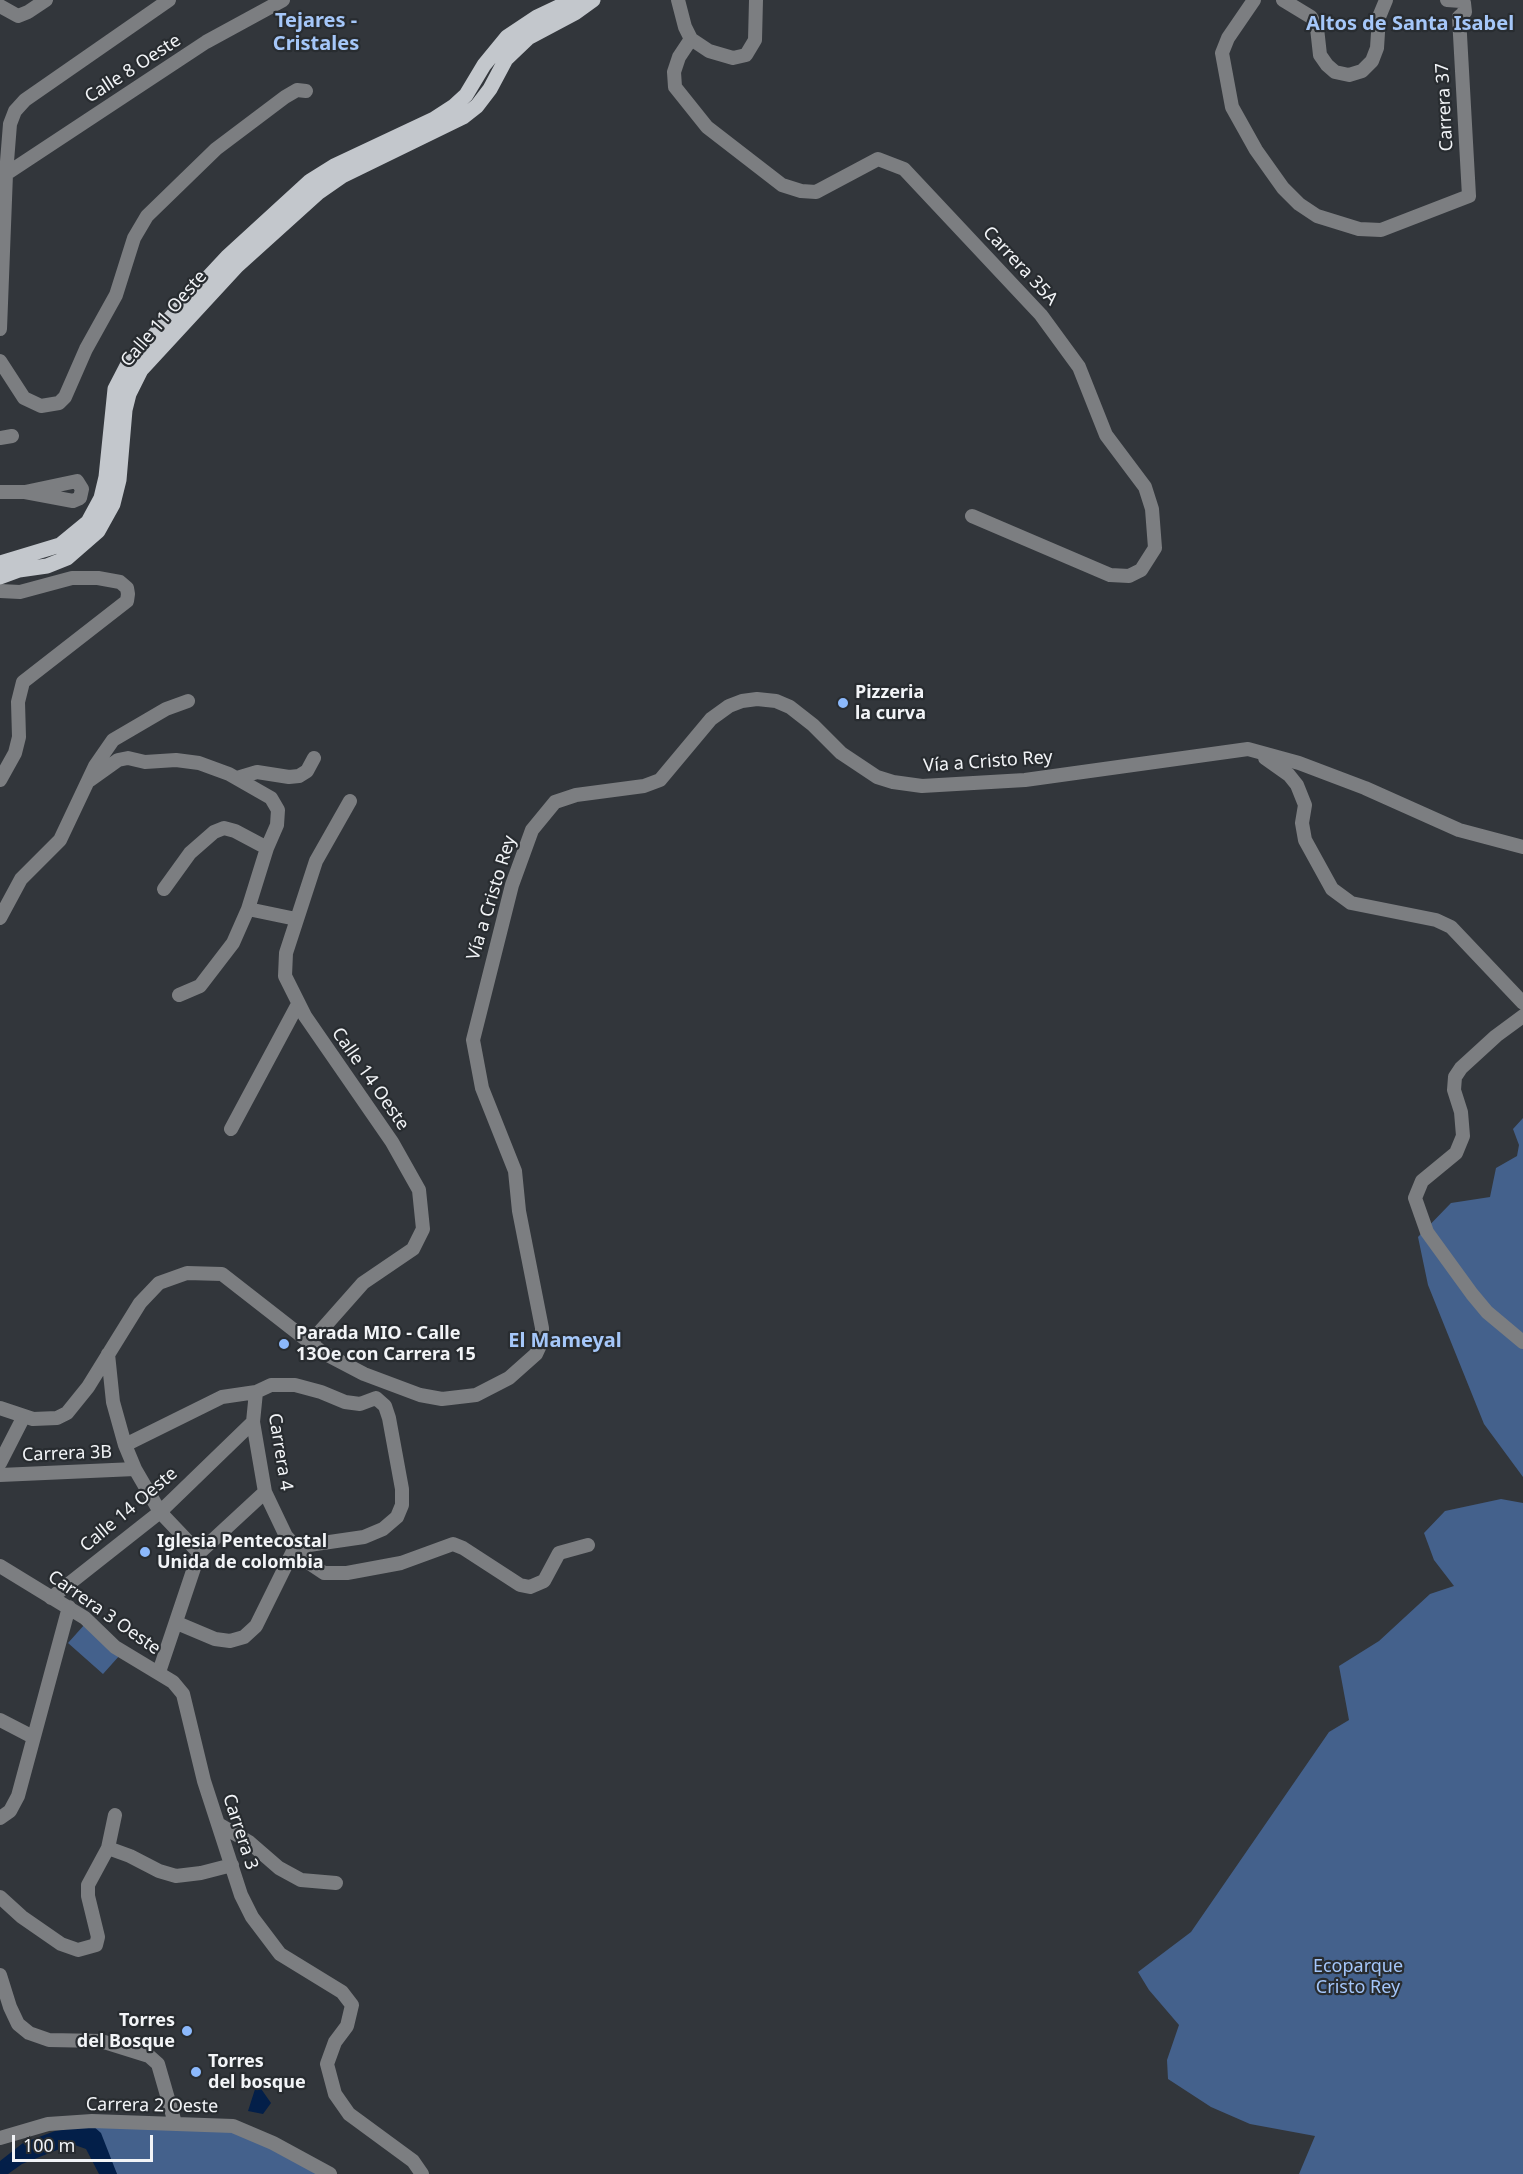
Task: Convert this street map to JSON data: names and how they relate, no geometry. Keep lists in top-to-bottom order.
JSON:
{
  "streets": {
    "main road": ["Calle 11 Oeste"],
    "street": [
      "Calle 8 Oeste",
      "Carrera 37",
      "Carrera 35A",
      "Vía a Cristo Rey",
      "Calle 14 Oeste",
      "Carrera 4",
      "Carrera 3B",
      "Carrera 3 Oeste",
      "Carrera 3",
      "Carrera 2 Oeste"
    ]
  },
  "crossings": [
    ["Vía a Cristo Rey", "Calle 14 Oeste"],
    ["Calle 14 Oeste", "Carrera 4"],
    ["Calle 14 Oeste", "Carrera 3B"],
    ["Calle 14 Oeste", "Carrera 3 Oeste"],
    ["Carrera 4", "Carrera 3B"],
    ["Carrera 3 Oeste", "Carrera 3"]
  ],
  "districts": ["Tejares - Cristales", "Altos de Santa Isabel", "El Mameyal"],
  "parks": ["Ecoparque Cristo Rey"],
  "places": [
    "Pizzeria la curva",
    "Parada MIO - Calle 13Oe con Carrera 15",
    "Iglesia Pentecostal Unida de colombia",
    "Torres del Bosque",
    "Torres del bosque"
  ],
  "scale_bar": "100 m"
}
